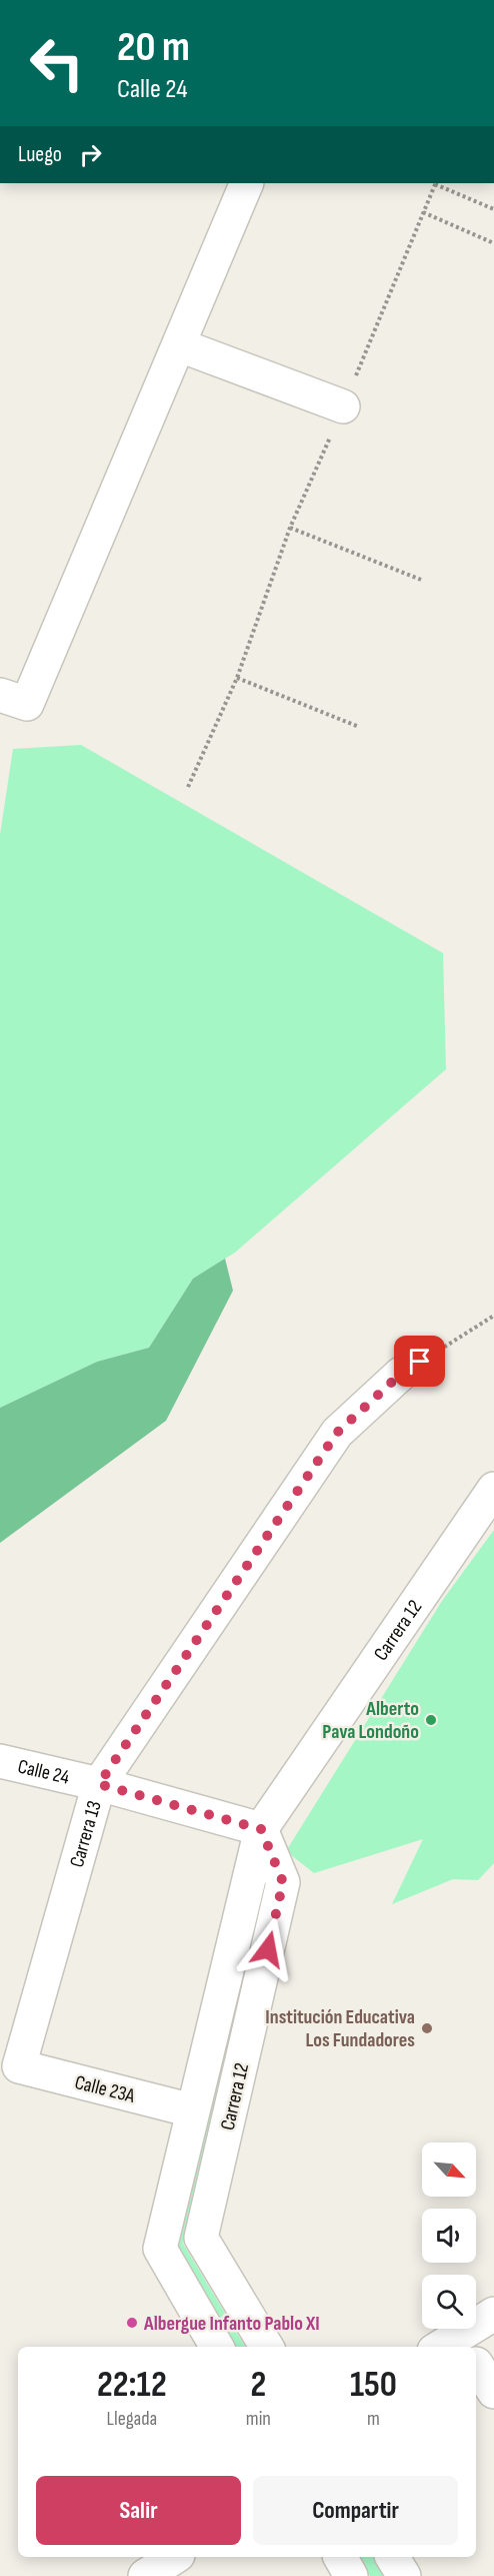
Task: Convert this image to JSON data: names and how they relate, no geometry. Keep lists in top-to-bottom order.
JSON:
{
  "streets": {
    "street": [
      "Carrera 12",
      "Calle 24",
      "Carrera 13",
      "Calle 23A"
    ]
  },
  "crossings": [
    ["Carrera 12", "Calle 24"],
    ["Carrera 12", "Calle 23A"],
    ["Calle 24", "Carrera 13"],
    ["Carrera 13", "Calle 23A"]
  ],
  "places": ["Alberto Pava Londoño", "Institución Educativa Los Fundadores", "Albergue Infanto Pablo XI"],
  "north": "bottom right",
  "page": {
    "turn": ["20 m", "Calle 24"],
    "then": "Luego",
    "eta": [
      "22:12",
      "Llegada",
      "2",
      "min",
      "150",
      "m"
    ],
    "buttons": ["Salir", "Compartir"]
  }
}
